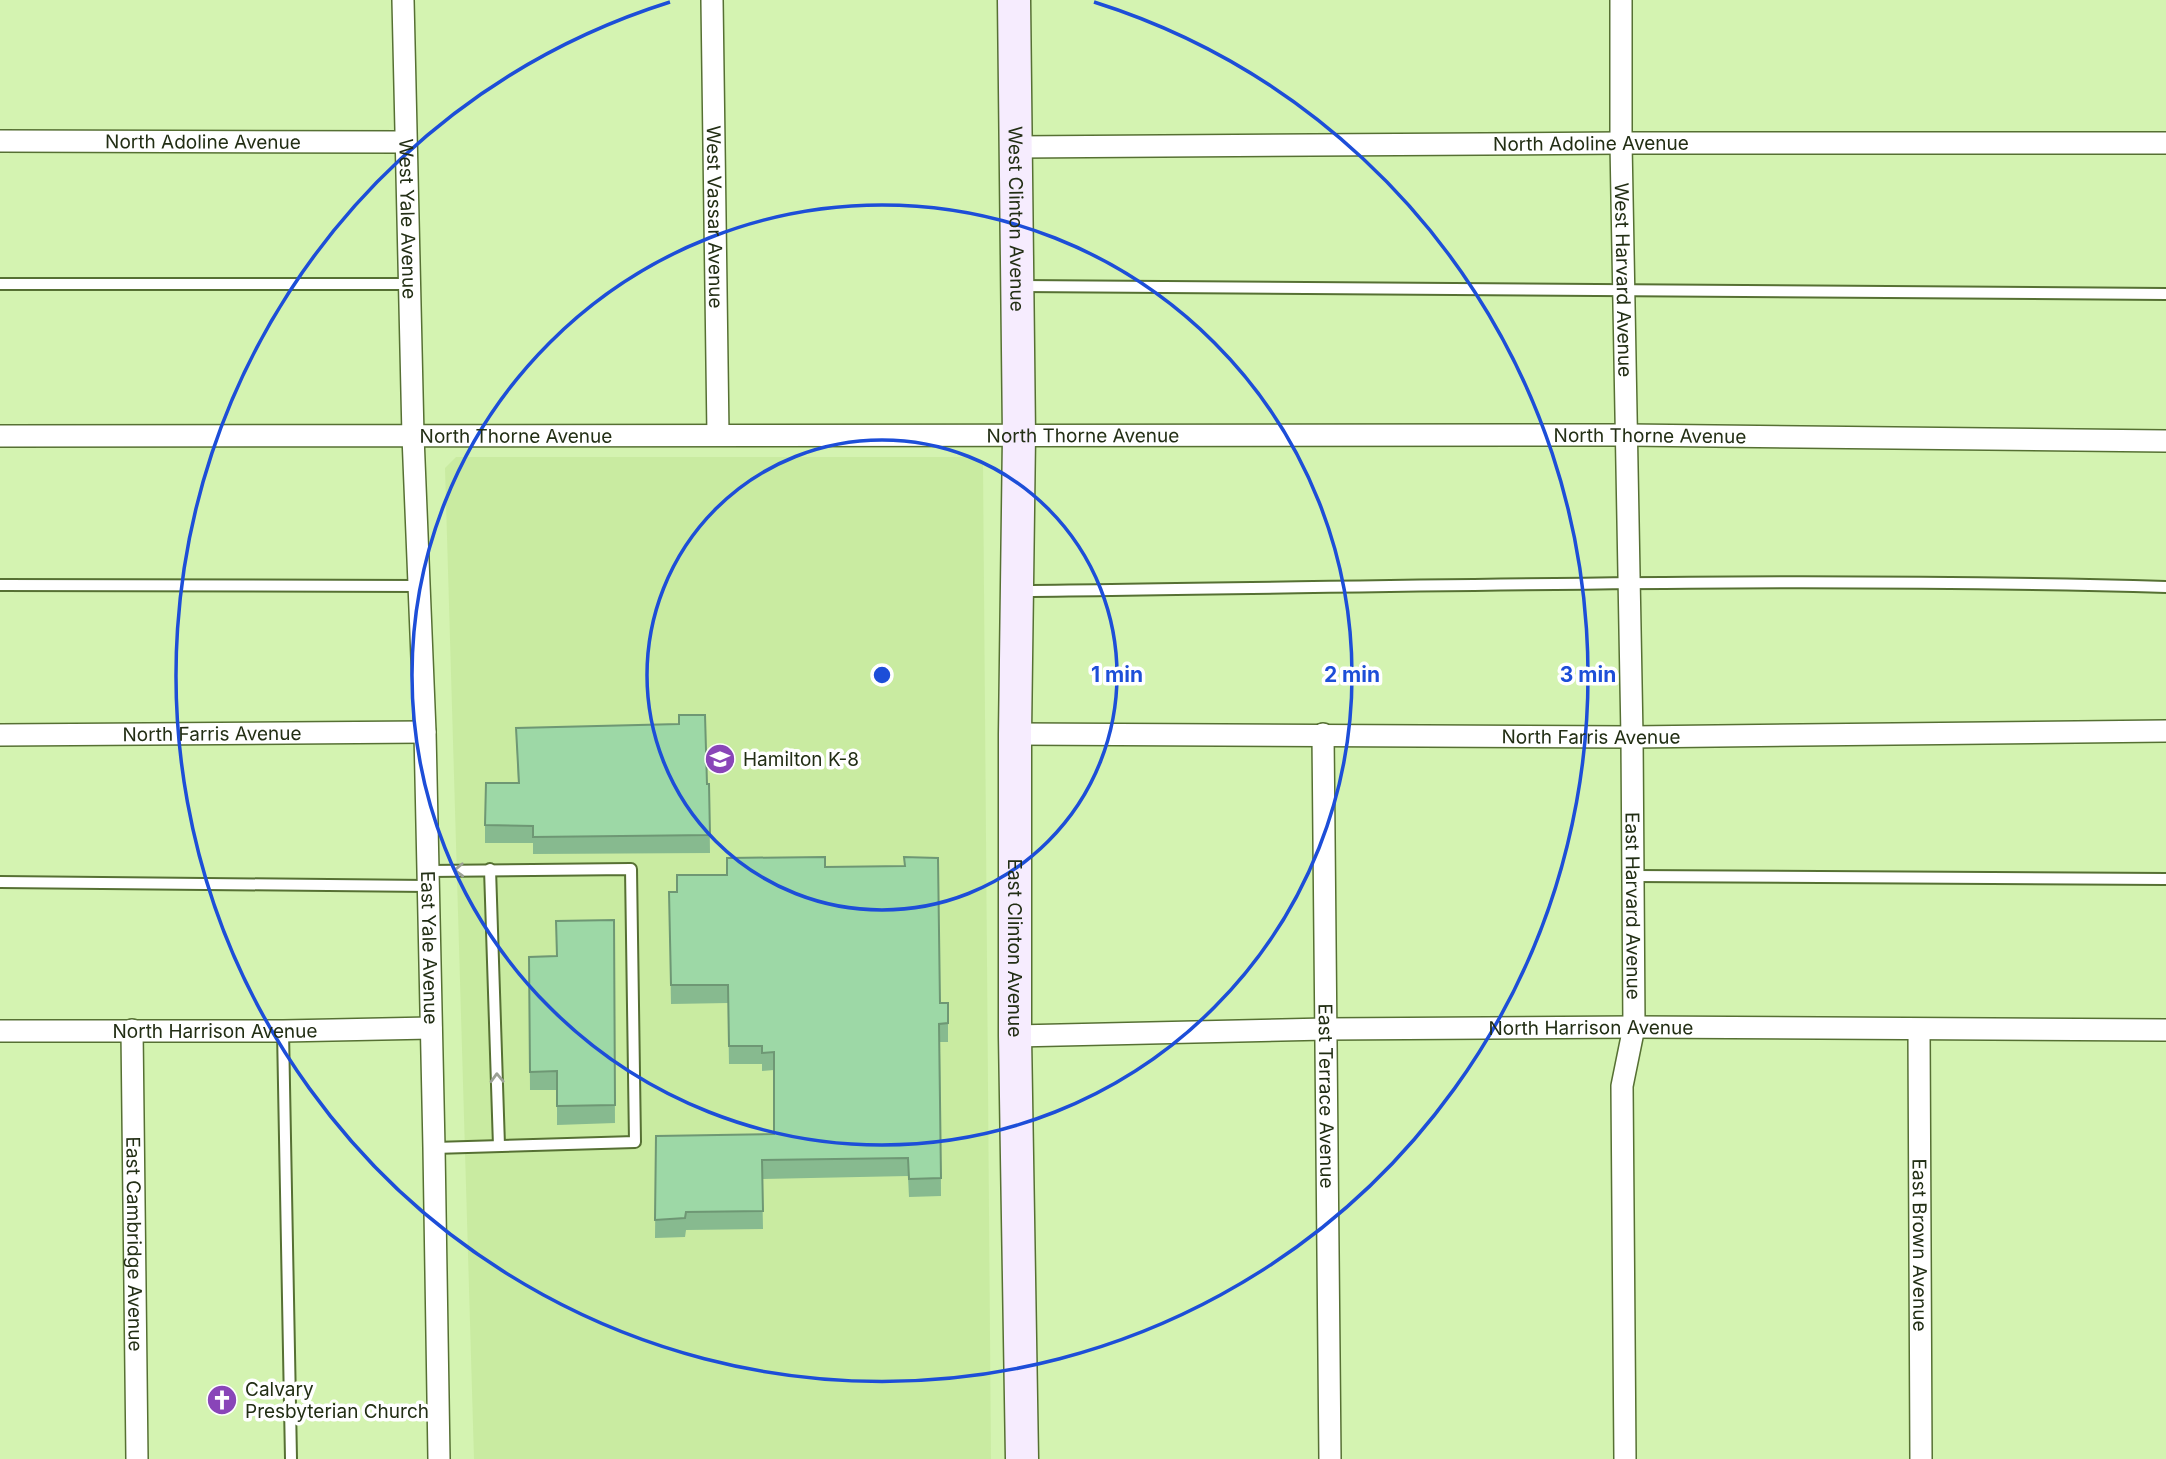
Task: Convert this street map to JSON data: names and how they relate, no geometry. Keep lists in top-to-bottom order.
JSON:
{
  "streets": {
    "main road": ["West Clinton Avenue", "East Clinton Avenue"],
    "street": [
      "North Adoline Avenue",
      "West Yale Avenue",
      "West Vassar Avenue",
      "West Harvard Avenue",
      "North Thorne Avenue",
      "North Farris Avenue",
      "East Harvard Avenue",
      "East Yale Avenue",
      "North Harrison Avenue",
      "East Terrace Avenue",
      "East Cambridge Avenue",
      "East Brown Avenue"
    ]
  },
  "crossings": [
    ["North Adoline Avenue", "West Yale Avenue"],
    ["North Adoline Avenue", "West Clinton Avenue"],
    ["North Adoline Avenue", "West Harvard Avenue"],
    ["West Yale Avenue", "North Thorne Avenue"],
    ["West Yale Avenue", "East Yale Avenue"],
    ["West Vassar Avenue", "North Thorne Avenue"],
    ["West Clinton Avenue", "North Thorne Avenue"],
    ["West Clinton Avenue", "East Clinton Avenue"],
    ["West Harvard Avenue", "North Thorne Avenue"],
    ["West Harvard Avenue", "East Harvard Avenue"],
    ["North Thorne Avenue", "East Harvard Avenue"],
    ["North Thorne Avenue", "East Yale Avenue"],
    ["North Thorne Avenue", "East Clinton Avenue"],
    ["North Farris Avenue", "East Harvard Avenue"],
    ["North Farris Avenue", "East Yale Avenue"],
    ["North Farris Avenue", "East Clinton Avenue"],
    ["North Farris Avenue", "East Terrace Avenue"],
    ["East Harvard Avenue", "North Harrison Avenue"],
    ["East Yale Avenue", "North Harrison Avenue"],
    ["East Clinton Avenue", "North Harrison Avenue"],
    ["North Harrison Avenue", "East Terrace Avenue"],
    ["North Harrison Avenue", "East Cambridge Avenue"],
    ["North Harrison Avenue", "East Brown Avenue"]
  ],
  "places": {
    "school or university": ["Hamilton K-8"],
    "church": ["Calvary Presbyterian Church"]
  },
  "rings": ["1 min", "2 min", "3 min"]
}
